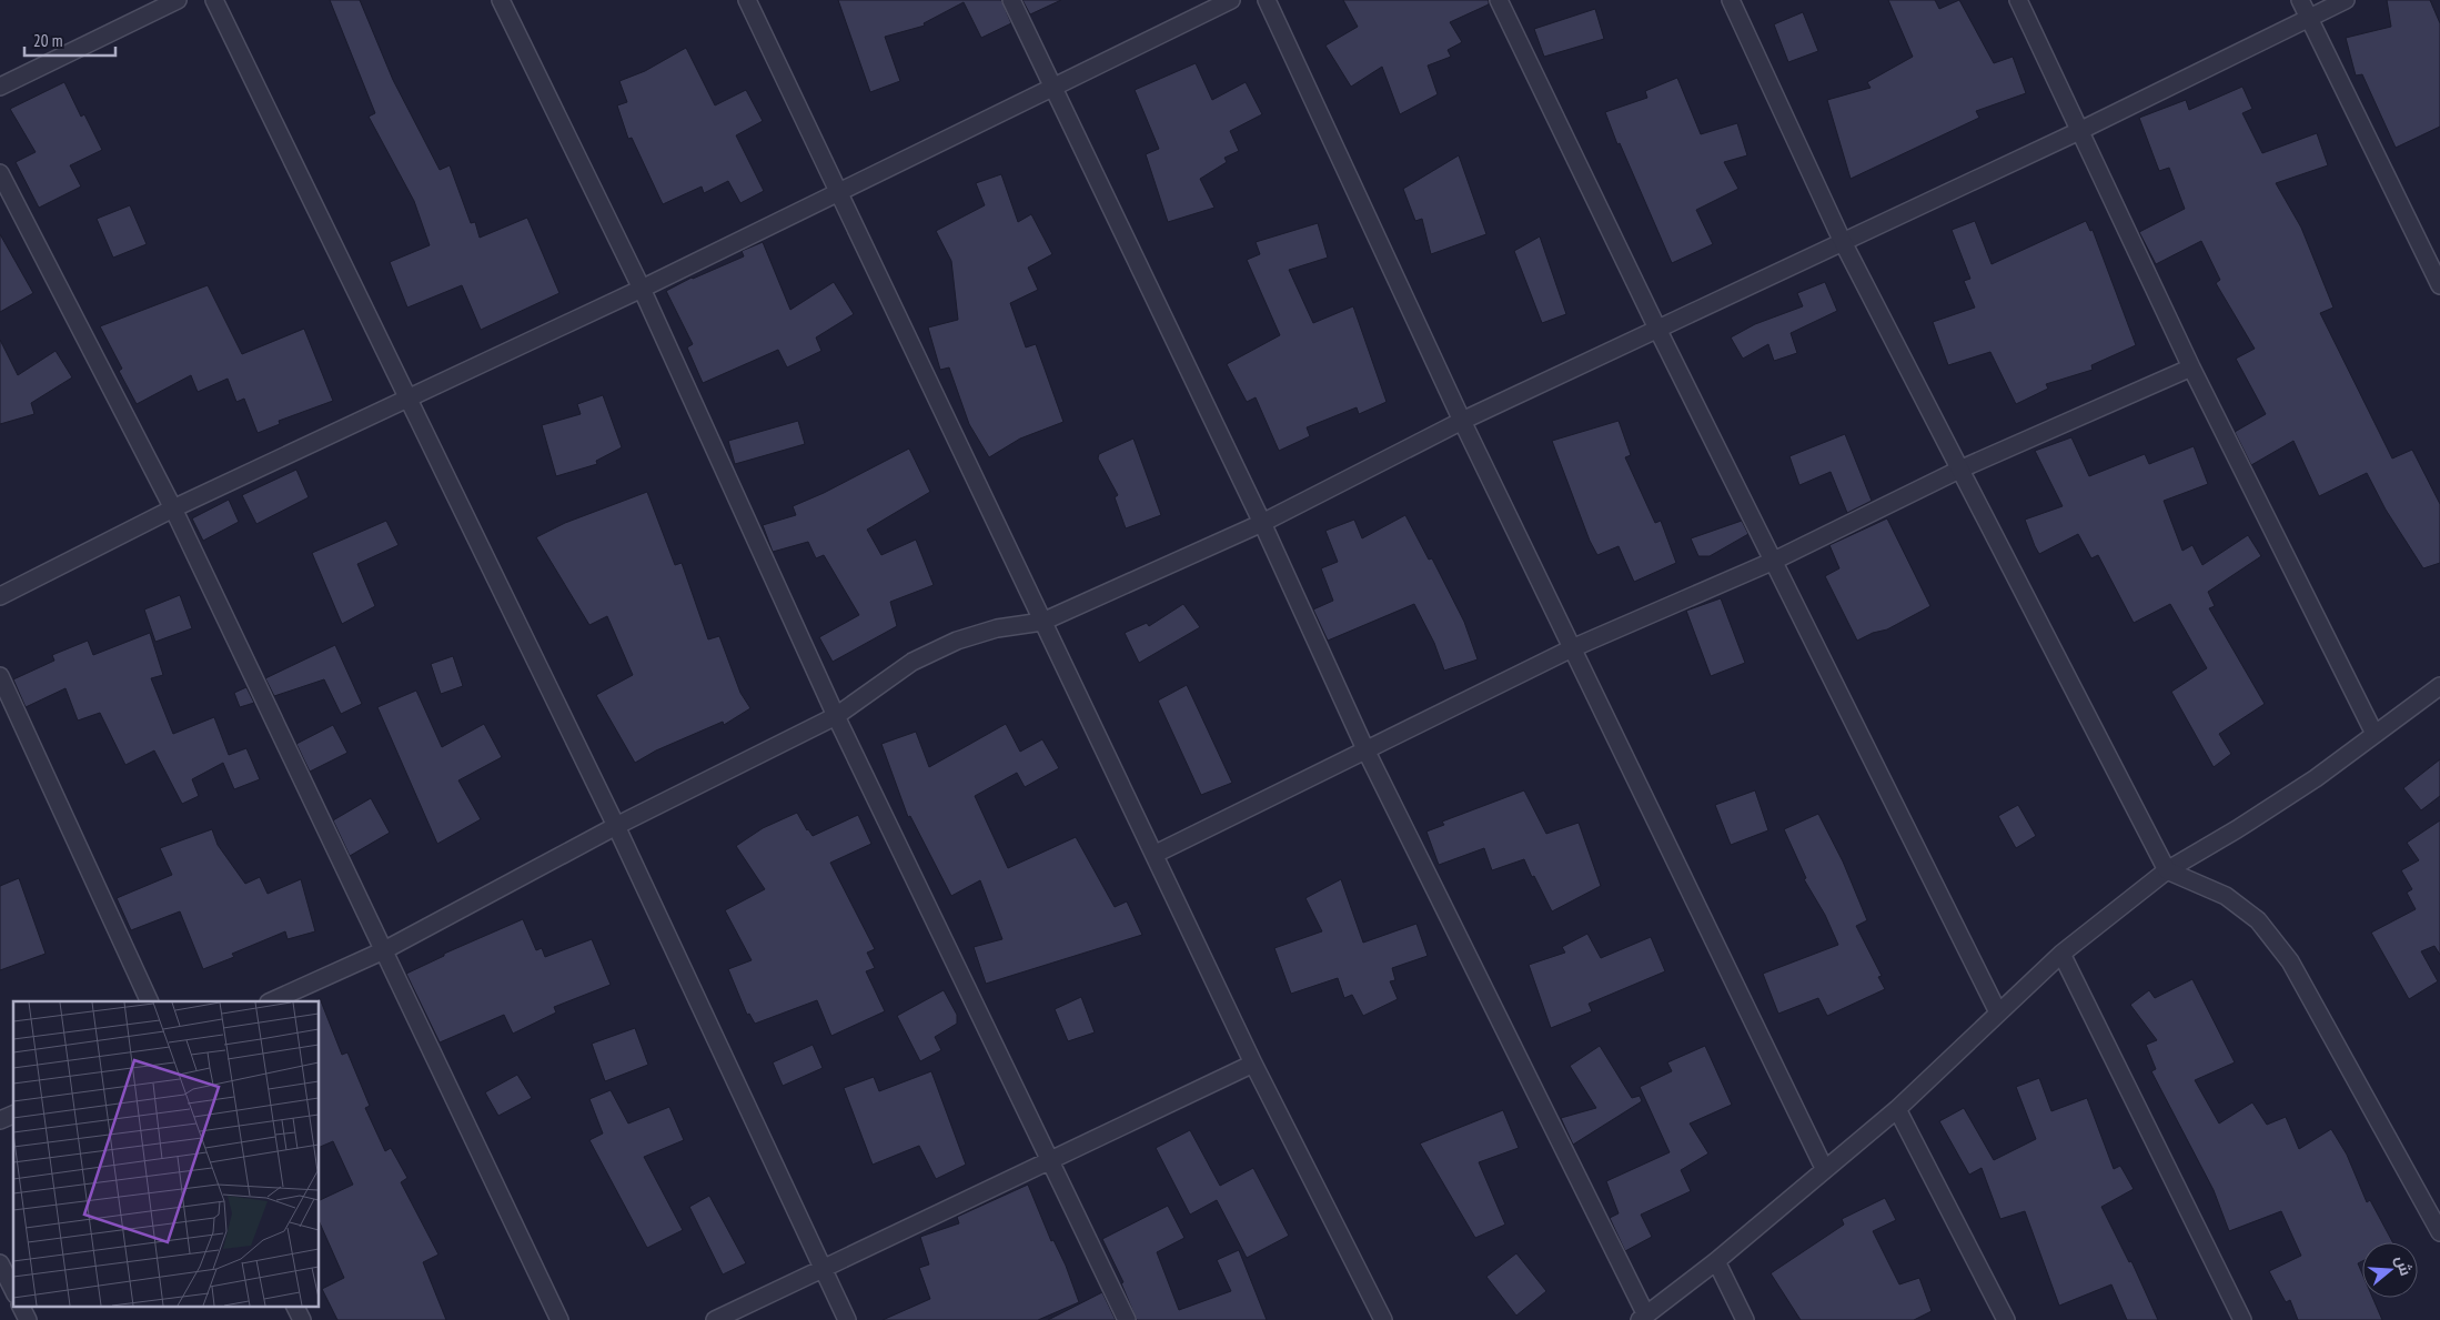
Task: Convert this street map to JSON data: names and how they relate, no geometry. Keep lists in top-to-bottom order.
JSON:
{
  "scale_bar": "20 m",
  "north": "right"
}
